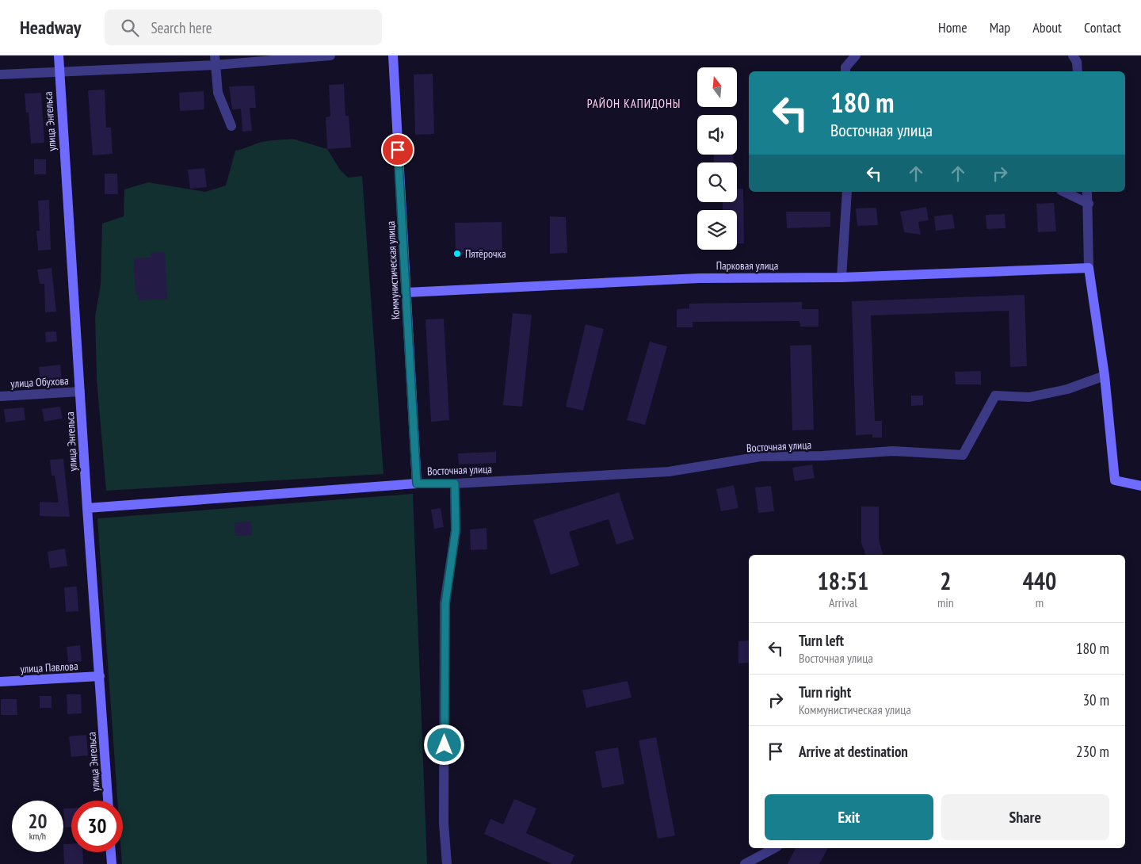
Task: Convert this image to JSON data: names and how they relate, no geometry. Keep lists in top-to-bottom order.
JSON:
{
  "streets": {
    "street": [
      "улица Энгельса",
      "Парковая улица",
      "Коммунистическая улица",
      "улица Обухова",
      "Восточная улица",
      "улица Павлова"
    ]
  },
  "crossings": [
    ["улица Энгельса", "улица Обухова"],
    ["улица Энгельса", "улица Павлова"],
    ["Парковая улица", "Коммунистическая улица"],
    ["Коммунистическая улица", "Восточная улица"]
  ],
  "districts": ["РАЙОН КАПИДОНЫ"],
  "places": ["Пятёрочка"],
  "north": "top",
  "page": {
    "header": "Headway",
    "search": "Search here",
    "nav": [
      "Home",
      "Map",
      "About",
      "Contact"
    ],
    "turn": ["180 m", "Восточная улица"],
    "eta": [
      "18:51",
      "Arrival",
      "2",
      "min",
      "440",
      "m"
    ],
    "list": [
      {
        "name": "Turn left",
        "note": "Восточная улица",
        "value": "180 m"
      },
      {
        "name": "Turn right",
        "note": "Коммунистическая улица",
        "value": "30 m"
      },
      {
        "name": "Arrive at destination",
        "value": "230 m"
      }
    ],
    "buttons": ["Exit", "Share"],
    "speed": "20 km/h",
    "limit": "30"
  }
}
